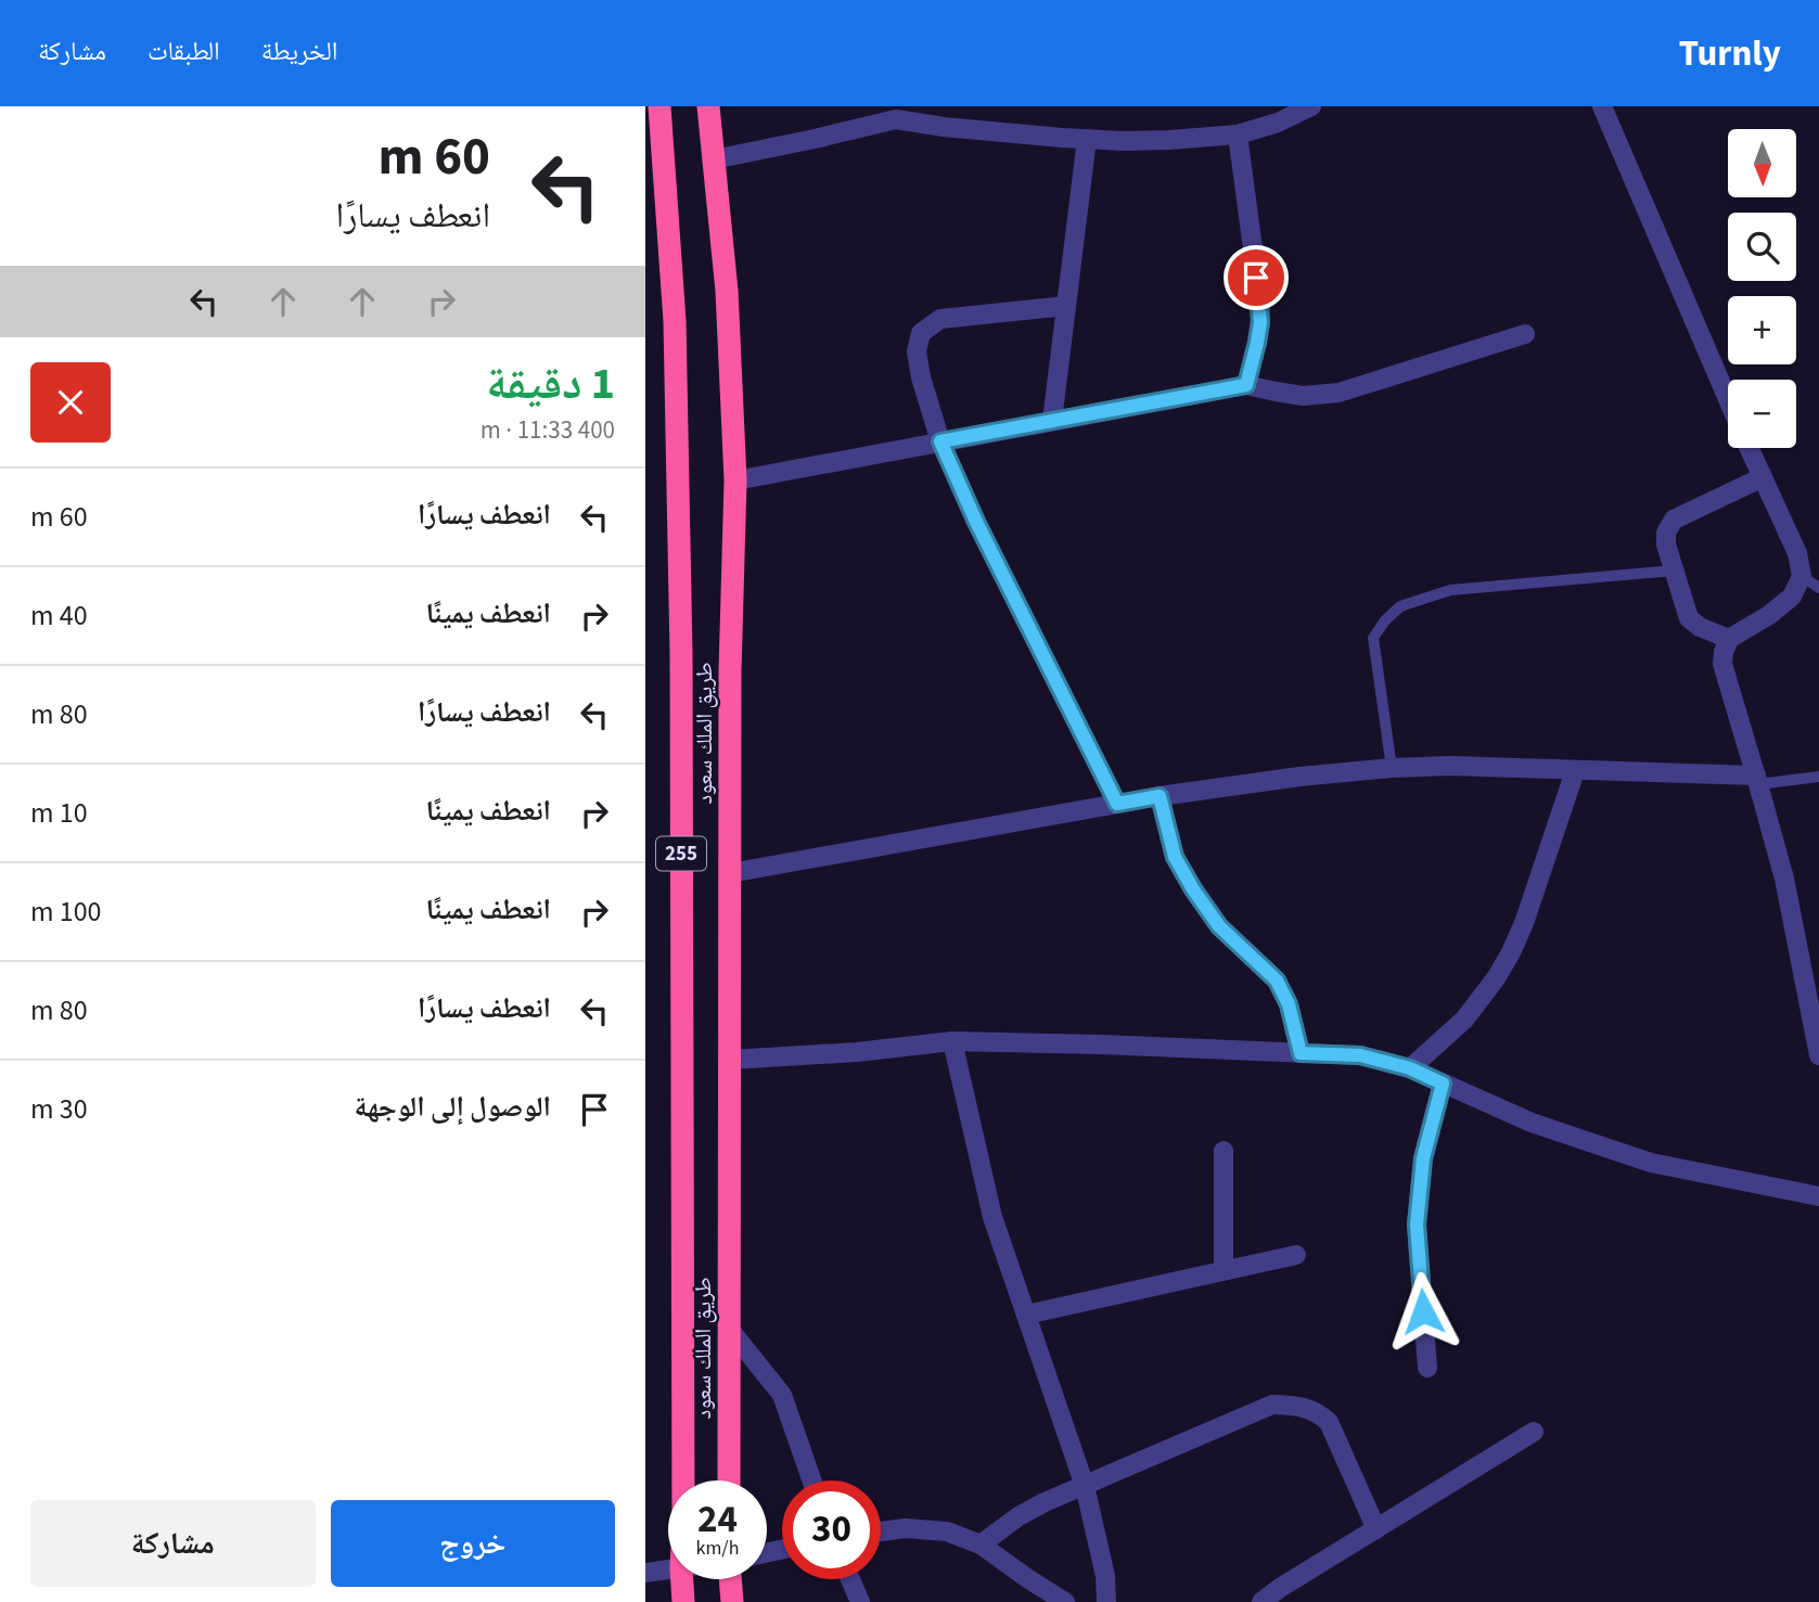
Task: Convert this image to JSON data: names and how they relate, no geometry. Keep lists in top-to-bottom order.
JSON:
{
  "streets": {
    "highway": ["طريق الملك سعود", "255"]
  },
  "north": "bottom",
  "page": {
    "header": "Turnly",
    "nav": ["الخريطة", "الطبقات", "مشاركة"],
    "turn": ["60 m", "انعطف يسارًا"],
    "map_buttons": ["+", "−"],
    "heading": ["1 دقيقة", "400 m · 11:33"],
    "list": [
      {
        "name": "انعطف يسارًا",
        "value": "60 m"
      },
      {
        "name": "انعطف يمينًا",
        "value": "40 m"
      },
      {
        "name": "انعطف يسارًا",
        "value": "80 m"
      },
      {
        "name": "انعطف يمينًا",
        "value": "10 m"
      },
      {
        "name": "انعطف يمينًا",
        "value": "100 m"
      },
      {
        "name": "انعطف يسارًا",
        "value": "80 m"
      },
      {
        "name": "الوصول إلى الوجهة",
        "value": "30 m"
      }
    ],
    "speed": "24 km/h",
    "limit": "30",
    "buttons": ["خروج", "مشاركة"]
  }
}
